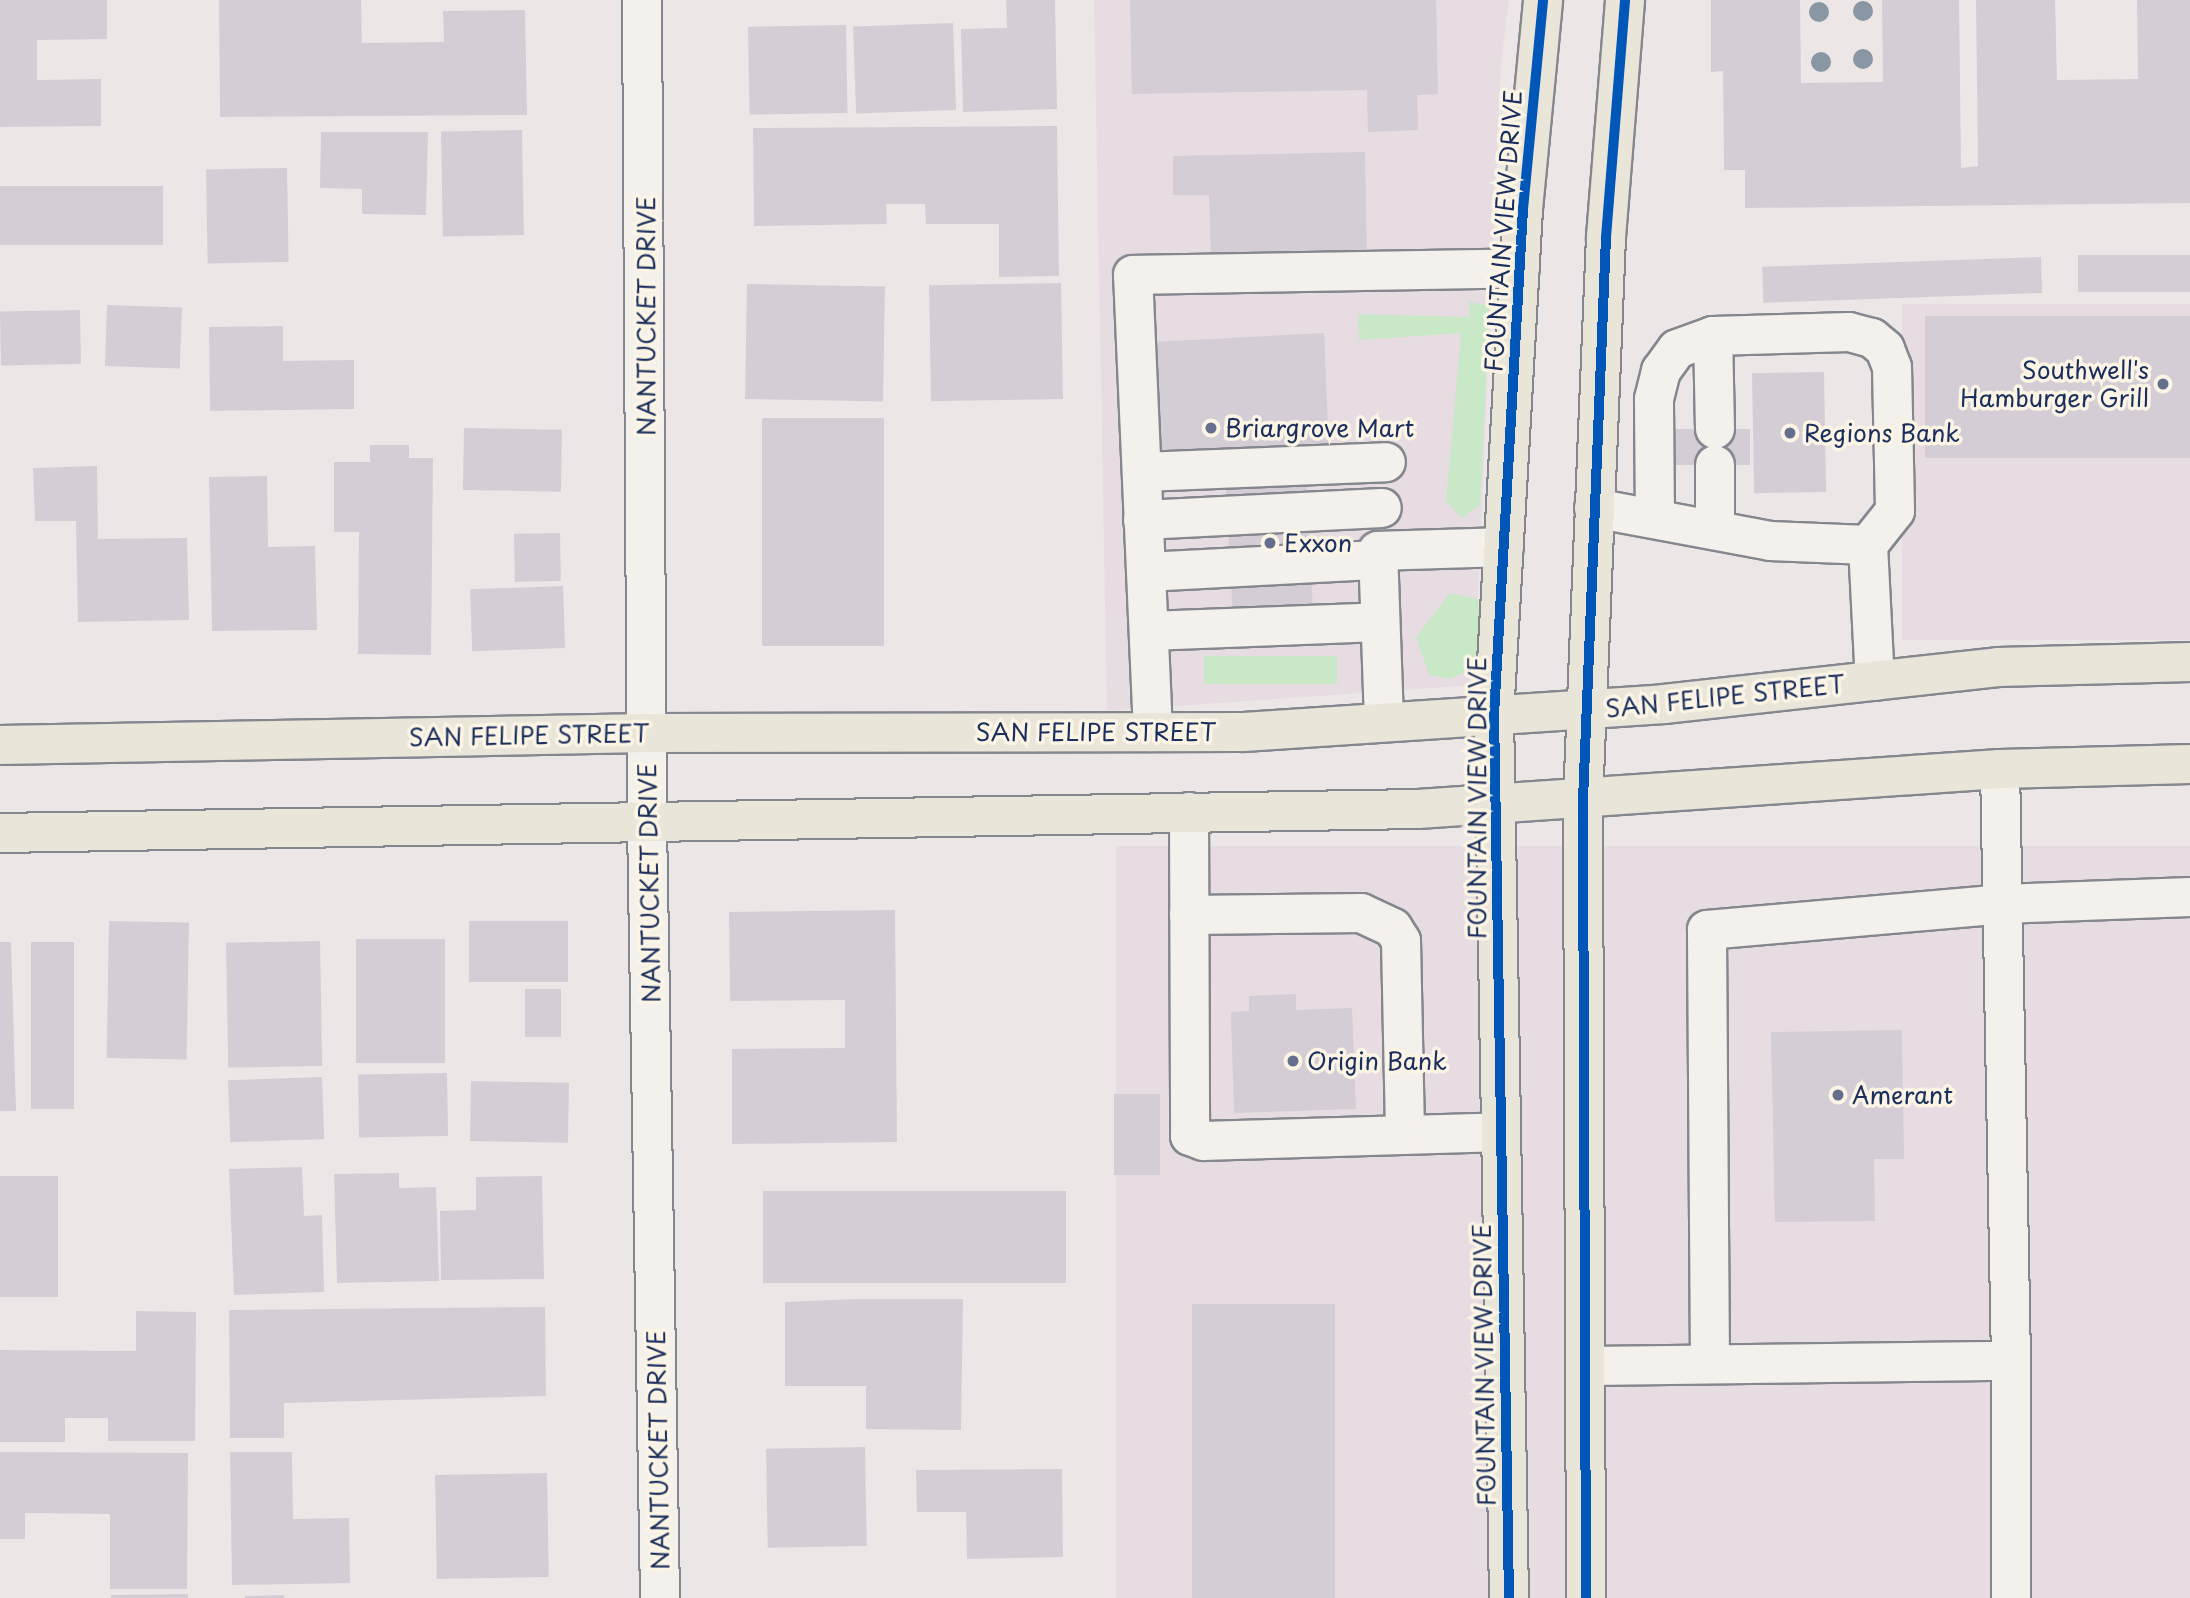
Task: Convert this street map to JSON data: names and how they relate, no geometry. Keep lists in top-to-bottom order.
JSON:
{
  "streets": {
    "main road": ["FOUNTAIN VIEW DRIVE", "SAN FELIPE STREET"],
    "street": ["NANTUCKET DRIVE"]
  },
  "crossings": [
    ["FOUNTAIN VIEW DRIVE", "SAN FELIPE STREET"],
    ["NANTUCKET DRIVE", "SAN FELIPE STREET"]
  ],
  "places": [
    "Southwell's Hamburger Grill",
    "Briargrove Mart",
    "Regions Bank",
    "Exxon",
    "Origin Bank",
    "Amerant"
  ]
}
